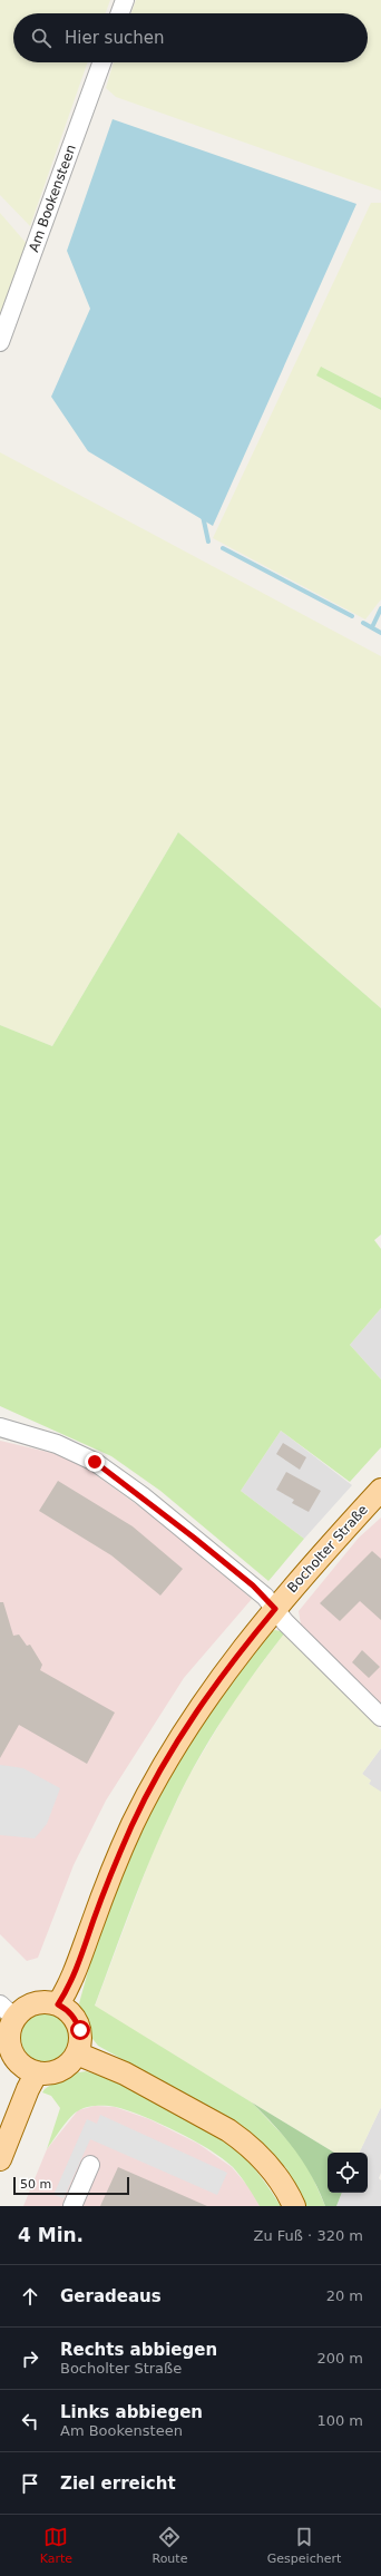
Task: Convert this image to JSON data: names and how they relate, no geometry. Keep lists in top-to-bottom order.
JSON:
{
  "streets": {
    "main road": ["Bocholter Straße"],
    "street": ["Am Bookensteen"]
  },
  "scale_bar": "50 m",
  "page": {
    "search": "Hier suchen",
    "scale": "50 m",
    "heading": ["4 Min.", "Zu Fuß · 320 m"],
    "list": [
      ["Geradeaus", "20 m"],
      ["Rechts abbiegen", "Bocholter Straße", "200 m"],
      ["Links abbiegen", "Am Bookensteen", "100 m"],
      "Ziel erreicht"
    ],
    "nav": ["Karte", "Route", "Gespeichert"]
  }
}
